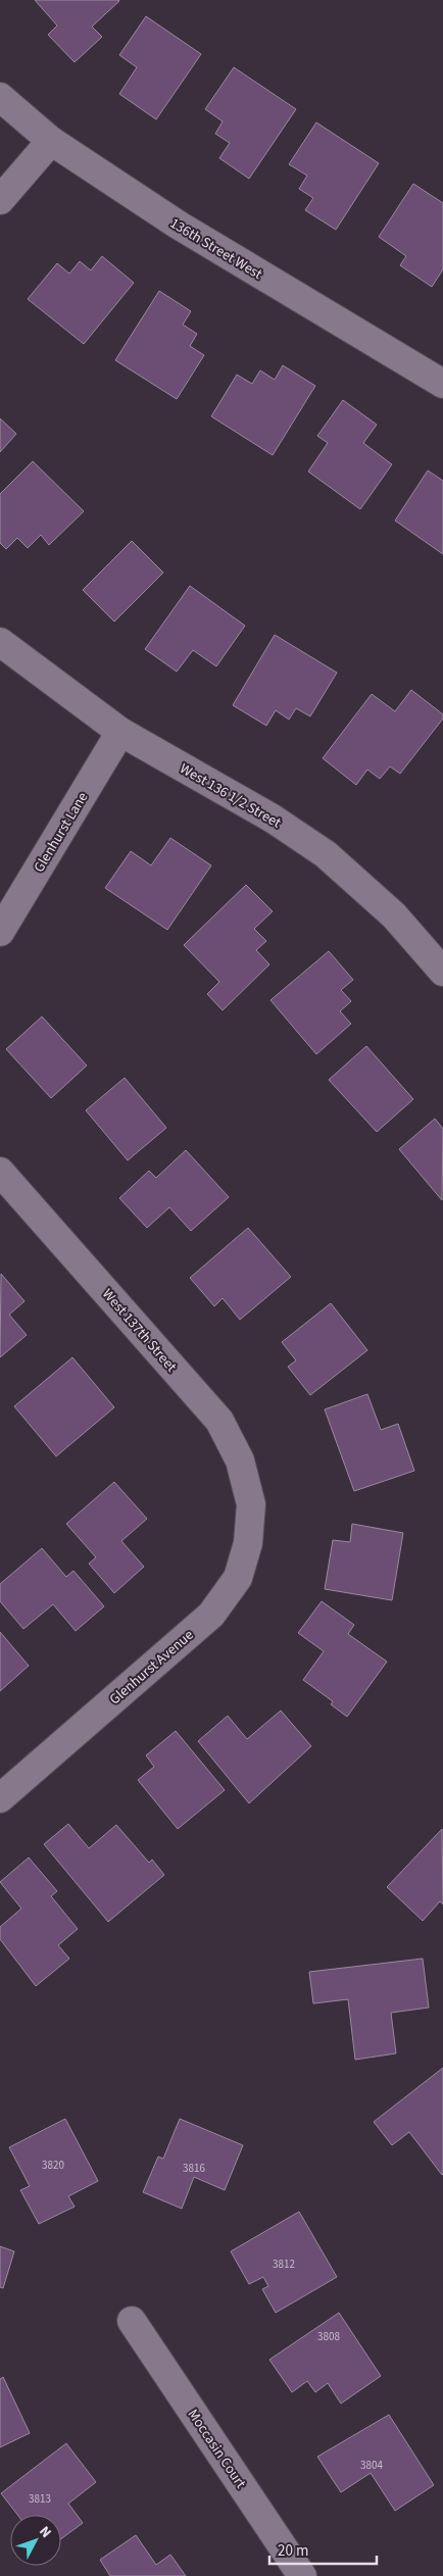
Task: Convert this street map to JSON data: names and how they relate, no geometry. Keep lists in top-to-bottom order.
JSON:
{
  "streets": {
    "street": [
      "136th Street West",
      "West 136 1/2 Street",
      "Glenhurst Lane",
      "West 137th Street",
      "Glenhurst Avenue",
      "Moccasin Court"
    ]
  },
  "crossings": [
    ["West 136 1/2 Street", "Glenhurst Lane"],
    ["West 137th Street", "Glenhurst Avenue"]
  ],
  "house_numbers": [
    "3820",
    "3816",
    "3812",
    "3808",
    "3804",
    "3813"
  ],
  "scale_bar": "20 m",
  "north": "top right"
}
